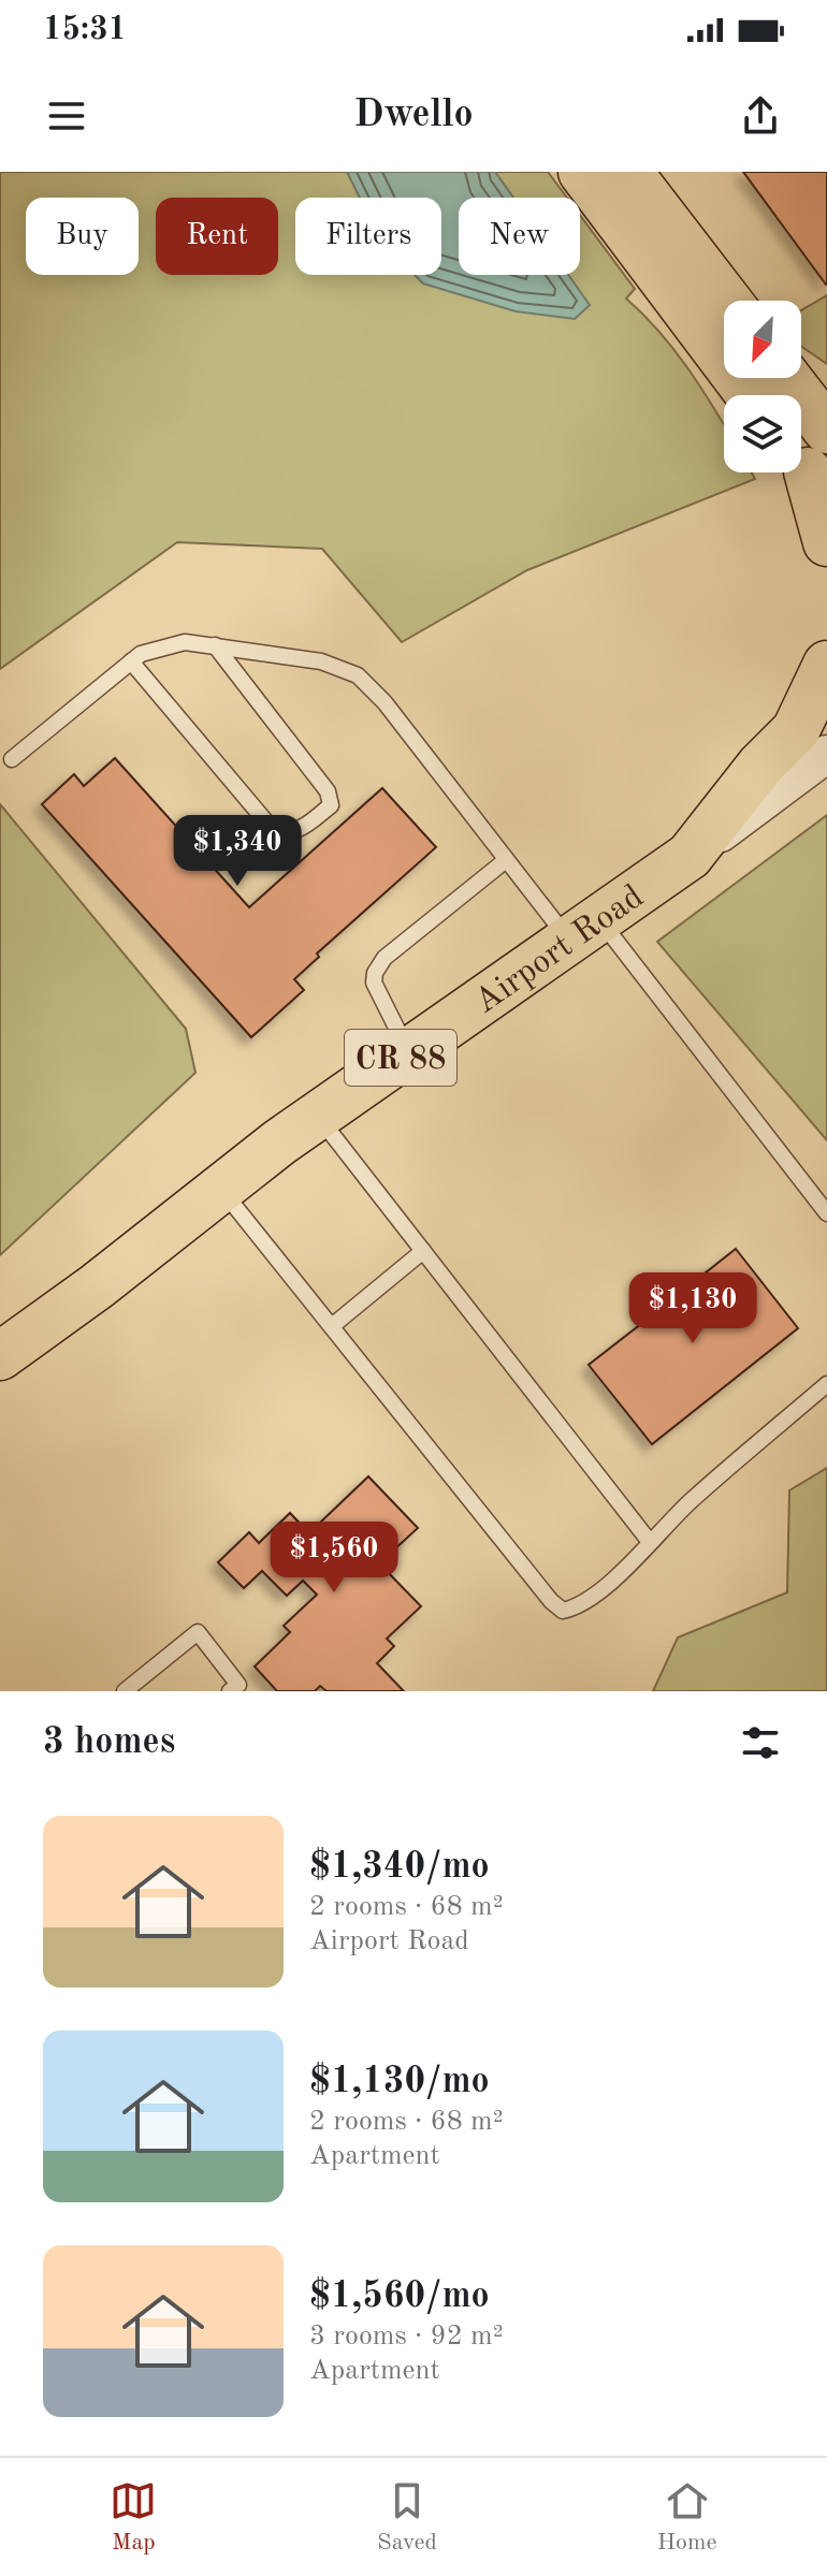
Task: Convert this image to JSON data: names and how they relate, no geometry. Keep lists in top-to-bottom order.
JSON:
{
  "streets": {
    "main road": ["Airport Road", "CR 88"]
  },
  "north": "bottom left",
  "page": {
    "status": "15:31",
    "header": "Dwello",
    "chip": [
      "Buy",
      "Rent",
      "Filters",
      "New"
    ],
    "price": ["$1,340", "$1,130", "$1,560"],
    "heading": "3 homes",
    "list": [
      {
        "name": "$1,340/mo",
        "note": "2 rooms · 68 m² · Airport Road"
      },
      {
        "name": "$1,130/mo",
        "note": "2 rooms · 68 m² · Apartment"
      },
      {
        "name": "$1,560/mo",
        "note": "3 rooms · 92 m² · Apartment"
      }
    ],
    "tabs": ["Map", "Saved", "Home"]
  }
}
